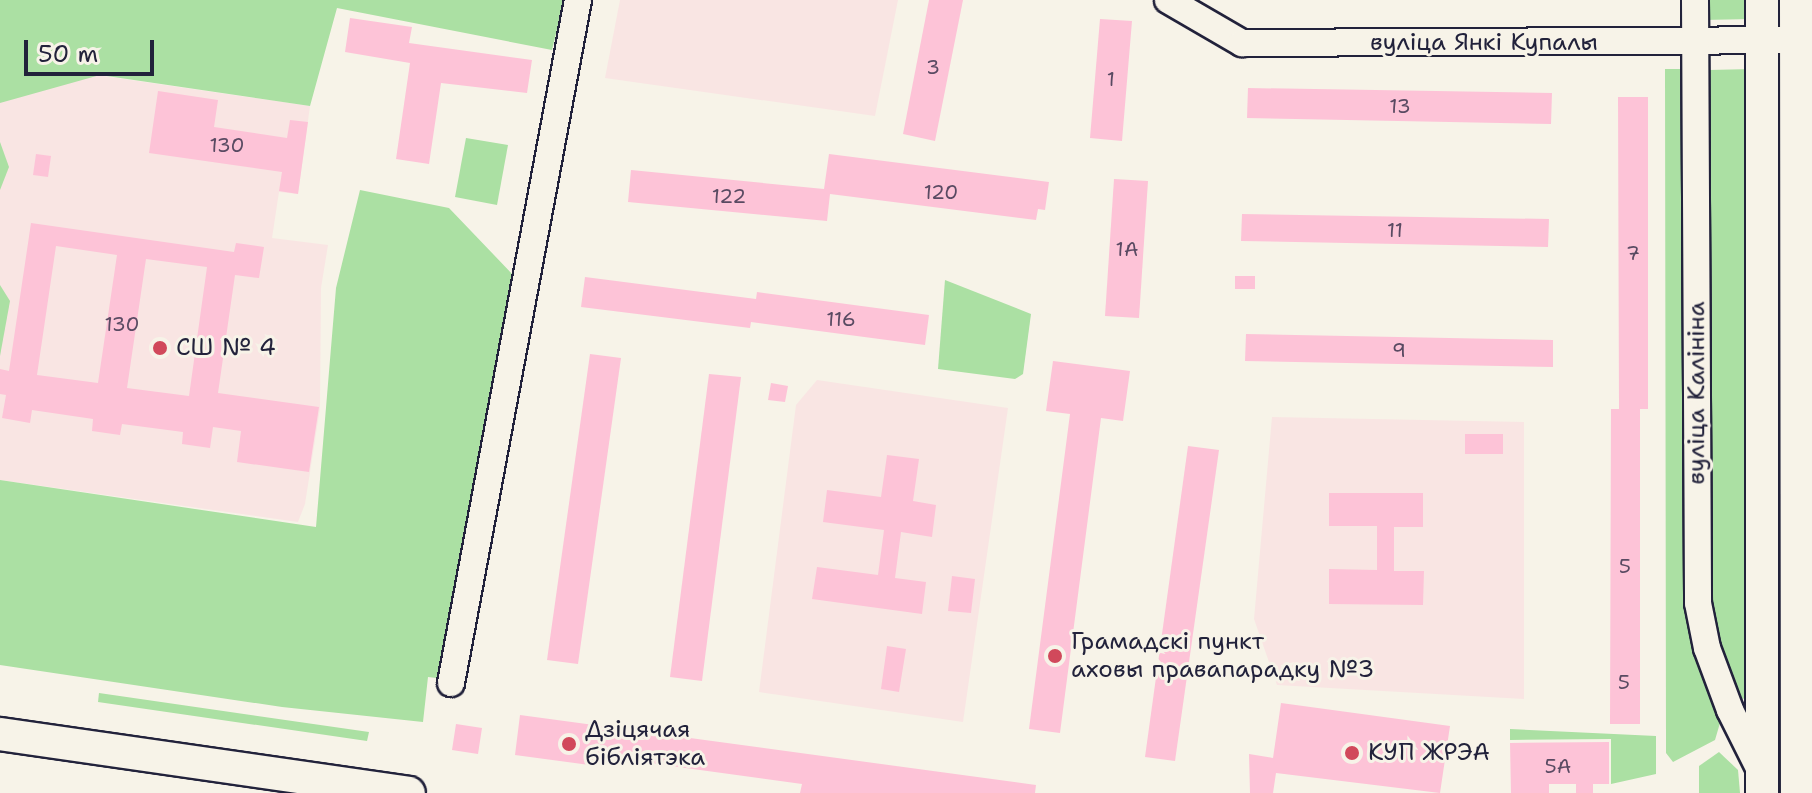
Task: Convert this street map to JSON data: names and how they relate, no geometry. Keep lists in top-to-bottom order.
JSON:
{
  "streets": {
    "main road": ["вуліца Калініна"],
    "street": ["вуліца Янкі Купалы"]
  },
  "crossings": [
    ["вуліца Янкі Купалы", "вуліца Калініна"]
  ],
  "places": [
    "СШ № 4",
    "Грамадскі пункт аховы правапарадку №3",
    "Дзіцячая бібліятэка",
    "КУП ЖРЭА"
  ],
  "house_numbers": [
    "3",
    "1",
    "13",
    "130",
    "120",
    "122",
    "11",
    "1А",
    "7",
    "116",
    "130",
    "9",
    "5",
    "5",
    "5А"
  ],
  "scale_bar": "50 m"
}
